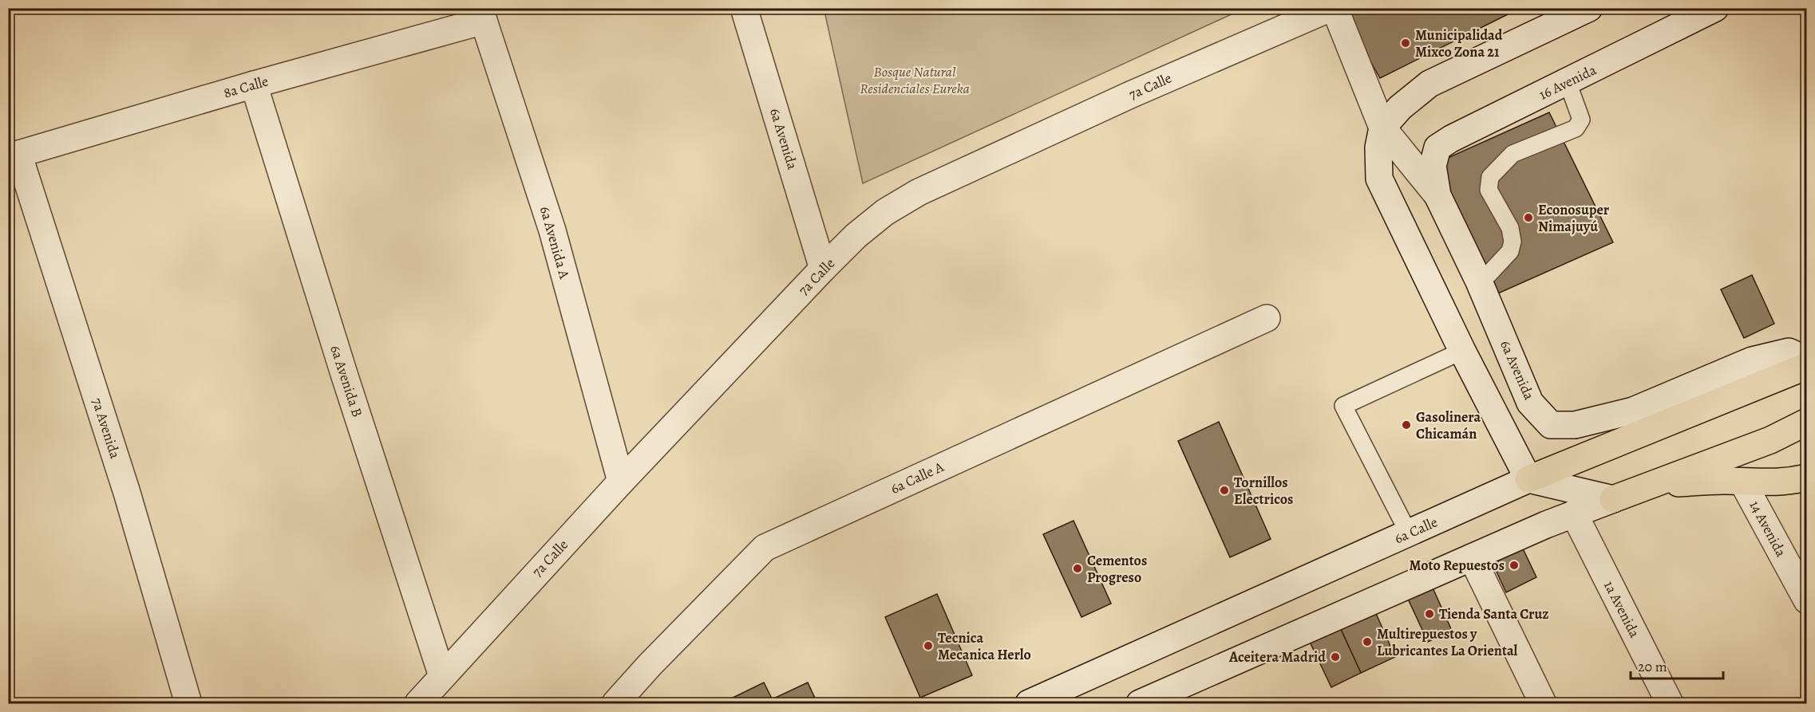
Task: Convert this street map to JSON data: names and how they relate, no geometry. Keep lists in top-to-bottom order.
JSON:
{
  "streets": {
    "main road": ["6a Calle"],
    "street": [
      "16 Avenida",
      "7a Calle",
      "8a Calle",
      "6a Avenida",
      "6a Avenida A",
      "6a Avenida B",
      "7a Avenida",
      "6a Calle A",
      "14 Avenida",
      "1a Avenida"
    ]
  },
  "crossings": [
    ["16 Avenida", "6a Avenida"],
    ["7a Calle", "6a Avenida"],
    ["7a Calle", "6a Avenida A"],
    ["7a Calle", "6a Avenida B"],
    ["8a Calle", "6a Avenida A"],
    ["8a Calle", "6a Avenida B"],
    ["8a Calle", "7a Avenida"]
  ],
  "parks": ["Bosque Natural Residenciales Eureka"],
  "places": [
    "Municipalidad Mixco Zona 21",
    "Econosuper Nimajuyú",
    "Gasolinera Chicamán",
    "Tornillos Electricos",
    "Moto Repuestos",
    "Cementos Progreso",
    "Tienda Santa Cruz",
    "Multirepuestos y Lubricantes La Oriental",
    "Tecnica Mecanica Herlo",
    "Aceitera Madrid"
  ],
  "scale_bar": "20 m"
}
